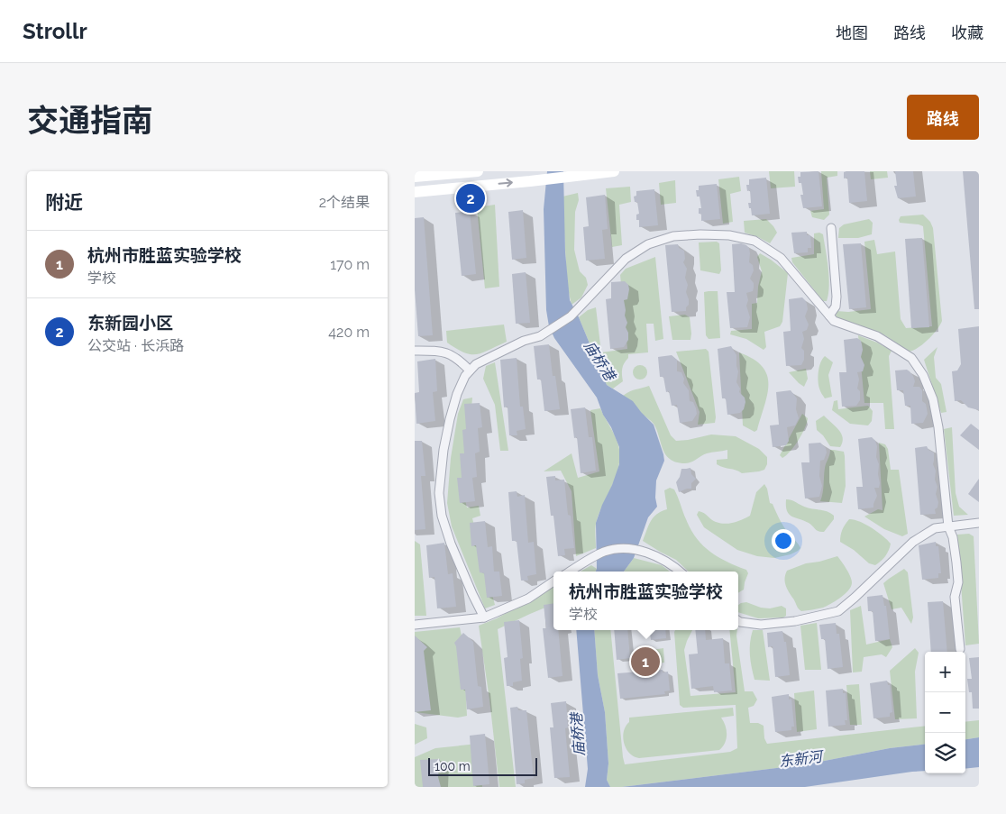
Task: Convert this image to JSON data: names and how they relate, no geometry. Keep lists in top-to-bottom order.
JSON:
{
  "water": ["庙桥港", "东新河"],
  "scale_bar": "100 m",
  "page": {
    "header": "Strollr",
    "nav": ["地图", "路线", "收藏"],
    "title": "交通指南",
    "buttons": "路线",
    "heading": ["附近", "2个结果"],
    "pins": ["2", "1"],
    "list": [
      {
        "mark": "1",
        "name": "杭州市胜蓝实验学校",
        "note": "学校",
        "value": "170 m"
      },
      {
        "mark": "2",
        "name": "东新园小区",
        "note": "公交站 · 长浜路",
        "value": "420 m"
      }
    ],
    "popup": ["杭州市胜蓝实验学校", "学校"],
    "map_buttons": ["+", "−"],
    "scale": "100 m"
  }
}
